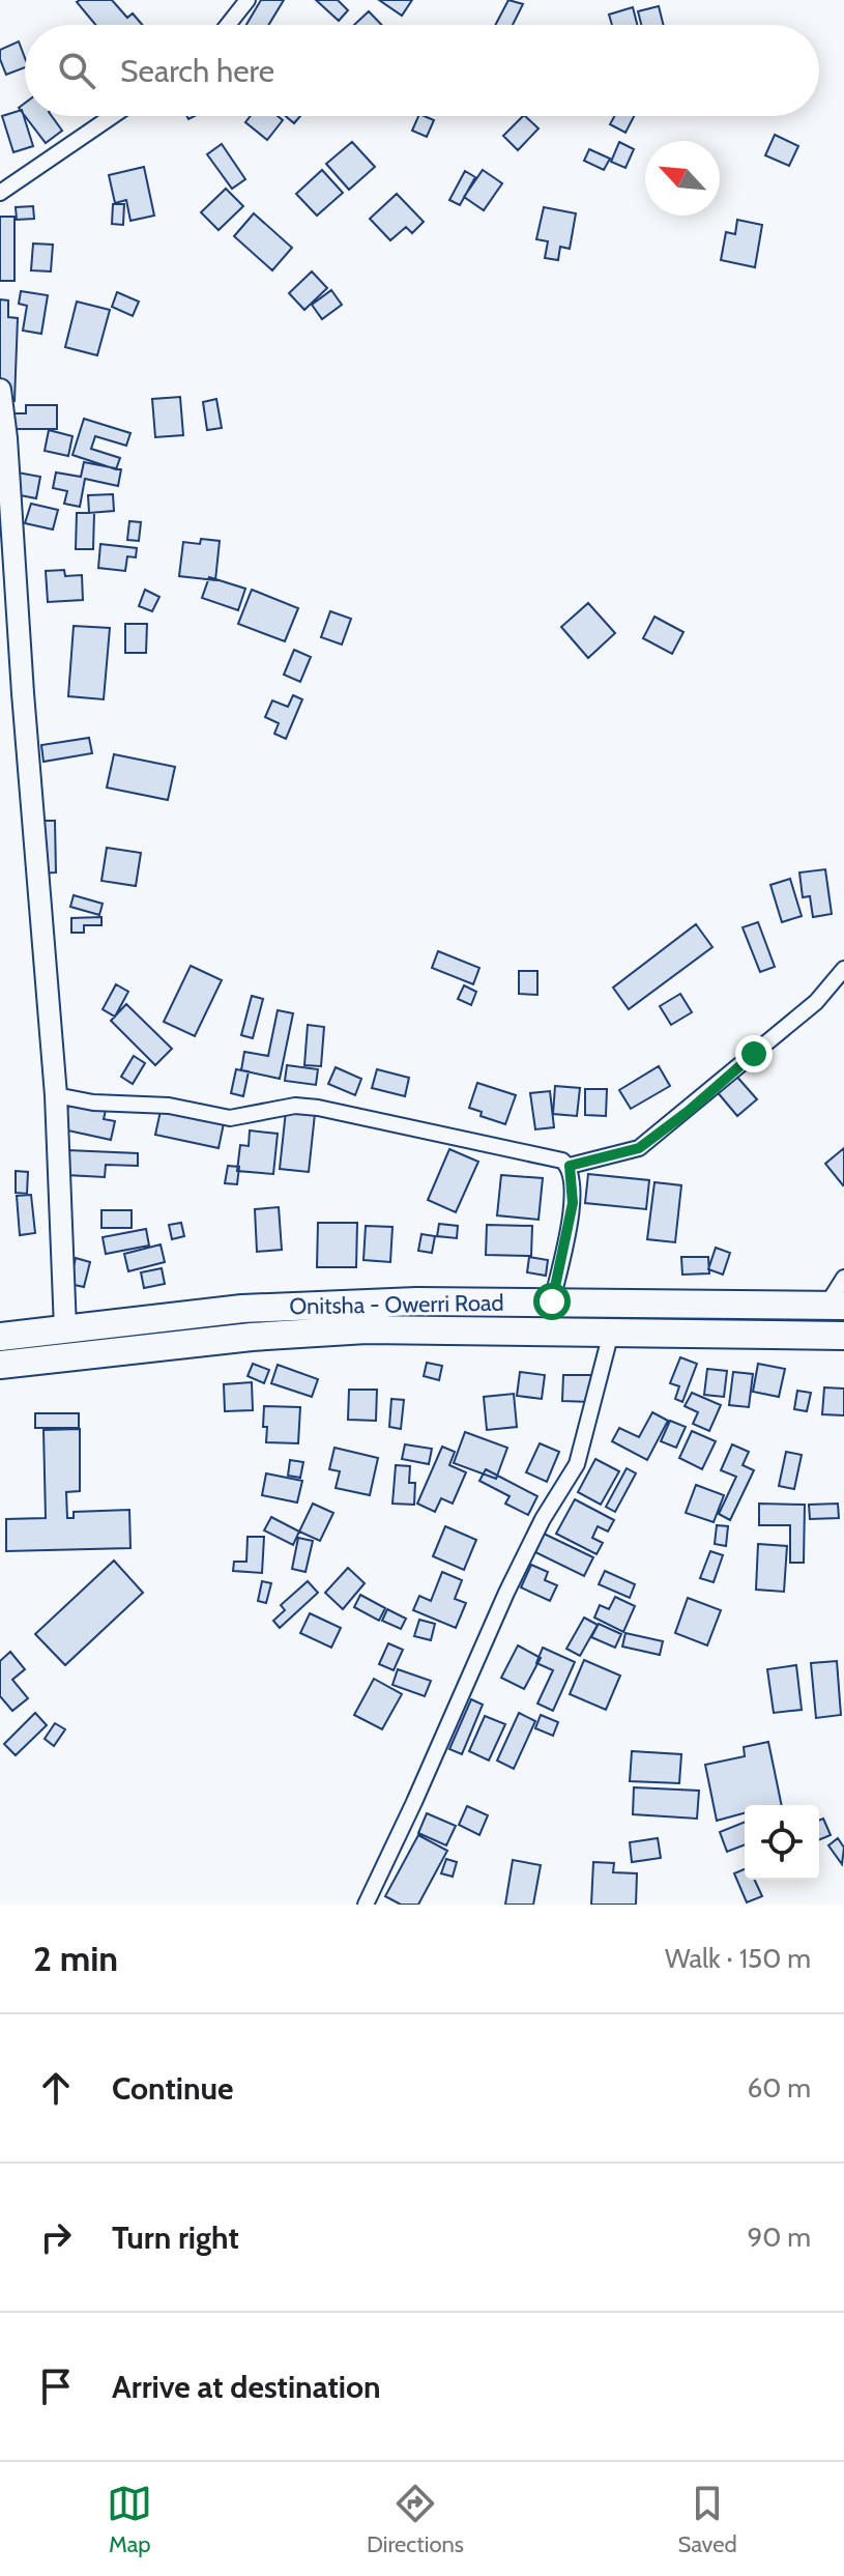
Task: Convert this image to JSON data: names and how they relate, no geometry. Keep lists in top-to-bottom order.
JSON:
{
  "streets": {
    "highway": ["Onitsha - Owerri Road"]
  },
  "north": "top left",
  "page": {
    "search": "Search here",
    "heading": ["2 min", "Walk · 150 m"],
    "list": [
      ["Continue", "60 m"],
      ["Turn right", "90 m"],
      "Arrive at destination"
    ],
    "nav": ["Map", "Directions", "Saved"]
  }
}
